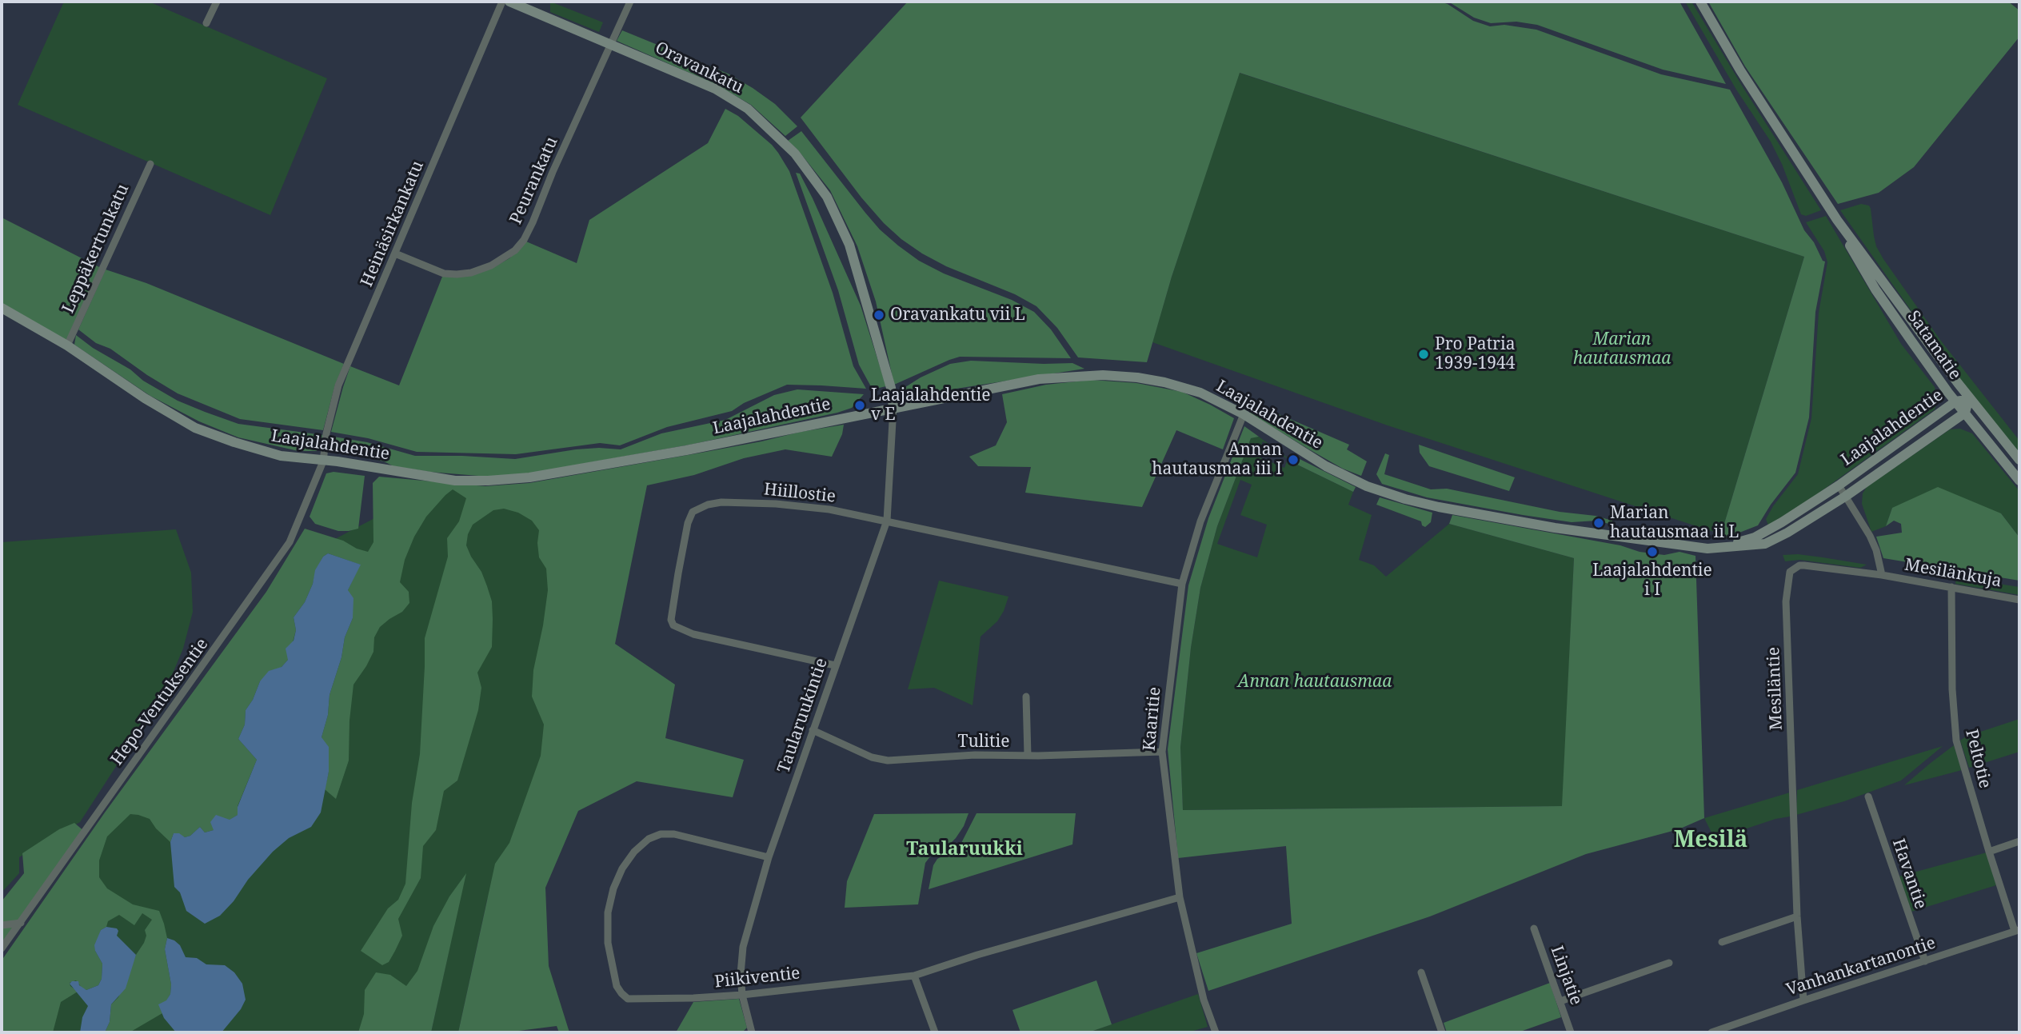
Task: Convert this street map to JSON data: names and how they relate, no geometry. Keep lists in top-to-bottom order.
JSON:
{
  "streets": {
    "street": [
      "Oravankatu",
      "Peurankatu",
      "Heinäsirkankatu",
      "Leppäkertunkatu",
      "Satamatie",
      "Laajalahdentie",
      "Hiillostie",
      "Mesilänkuja",
      "Mesiläntie",
      "Hepo-Ventuksentie",
      "Taularuukintie",
      "Kaaritie",
      "Tulitie",
      "Peltotie",
      "Havantie",
      "Vanhankartanontie",
      "Linjatie",
      "Piikiventie"
    ]
  },
  "crossings": [
    ["Oravankatu", "Peurankatu"],
    ["Oravankatu", "Laajalahdentie"],
    ["Oravankatu", "Taularuukintie"],
    ["Peurankatu", "Heinäsirkankatu"],
    ["Heinäsirkankatu", "Laajalahdentie"],
    ["Heinäsirkankatu", "Hepo-Ventuksentie"],
    ["Leppäkertunkatu", "Laajalahdentie"],
    ["Satamatie", "Laajalahdentie"],
    ["Laajalahdentie", "Hepo-Ventuksentie"],
    ["Laajalahdentie", "Taularuukintie"],
    ["Laajalahdentie", "Kaaritie"],
    ["Hiillostie", "Taularuukintie"],
    ["Hiillostie", "Kaaritie"],
    ["Mesilänkuja", "Mesiläntie"],
    ["Mesilänkuja", "Peltotie"],
    ["Mesiläntie", "Vanhankartanontie"],
    ["Taularuukintie", "Tulitie"],
    ["Taularuukintie", "Piikiventie"],
    ["Kaaritie", "Tulitie"],
    ["Kaaritie", "Piikiventie"],
    ["Peltotie", "Vanhankartanontie"],
    ["Havantie", "Vanhankartanontie"]
  ],
  "districts": ["Mesilä", "Taularuukki"],
  "parks": ["Marian hautausmaa", "Annan hautausmaa"],
  "places": [
    "Oravankatu vii L",
    "Pro Patria 1939-1944",
    "Laajalahdentie v E",
    "Annan hautausmaa iii I",
    "Marian hautausmaa ii L",
    "Laajalahdentie i I"
  ]
}
